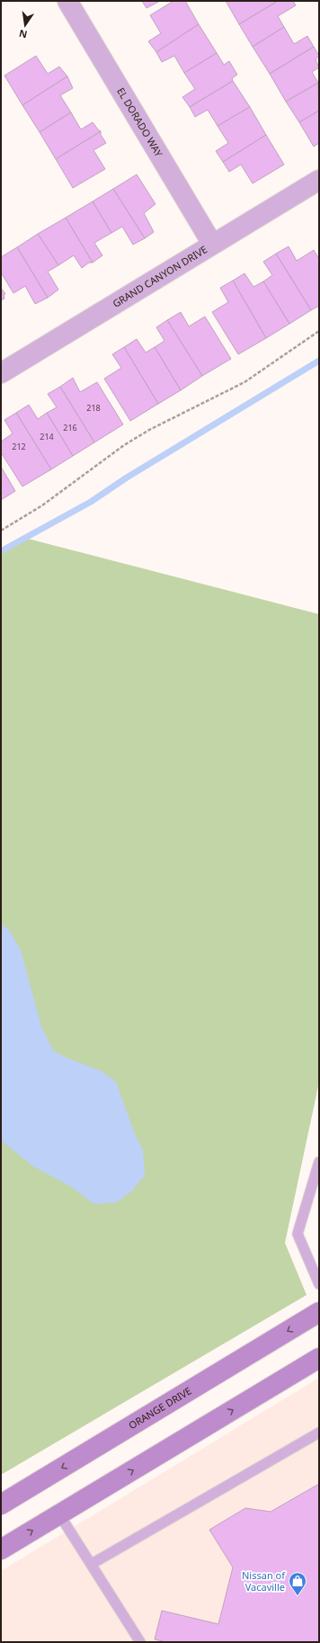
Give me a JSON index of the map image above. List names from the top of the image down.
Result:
{
  "streets": {
    "street": ["EL DORADO WAY", "GRAND CANYON DRIVE", "ORANGE DRIVE"]
  },
  "crossings": [
    ["EL DORADO WAY", "GRAND CANYON DRIVE"]
  ],
  "places": {
    "shop": ["Nissan of Vacaville"]
  },
  "house_numbers": [
    "218",
    "216",
    "214",
    "212"
  ],
  "north": "bottom"
}
